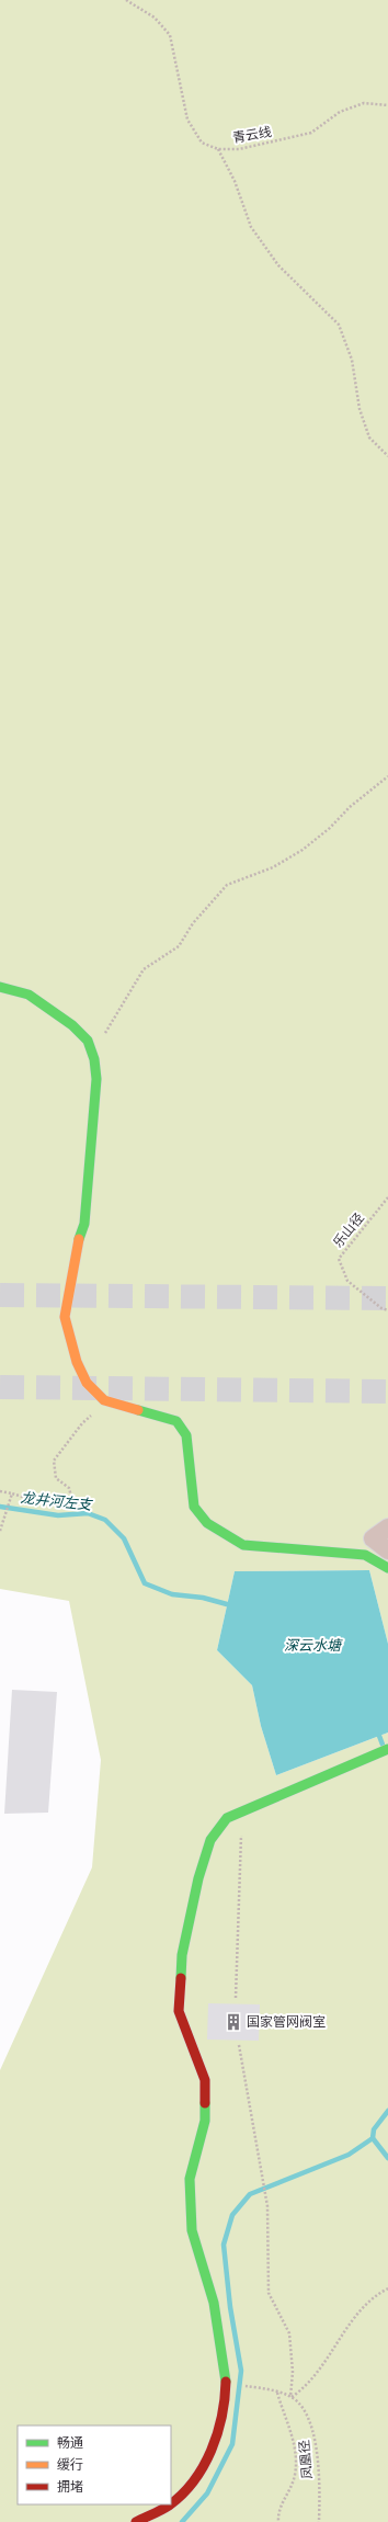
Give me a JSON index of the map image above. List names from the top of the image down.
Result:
{
  "streets": {
    "path": ["青云线", "乐山径", "凤凰径"]
  },
  "water": ["龙井河左支", "深云水塘"],
  "places": {
    "building": ["国家管网阀室"]
  },
  "legend": ["畅通", "缓行", "拥堵"]
}
